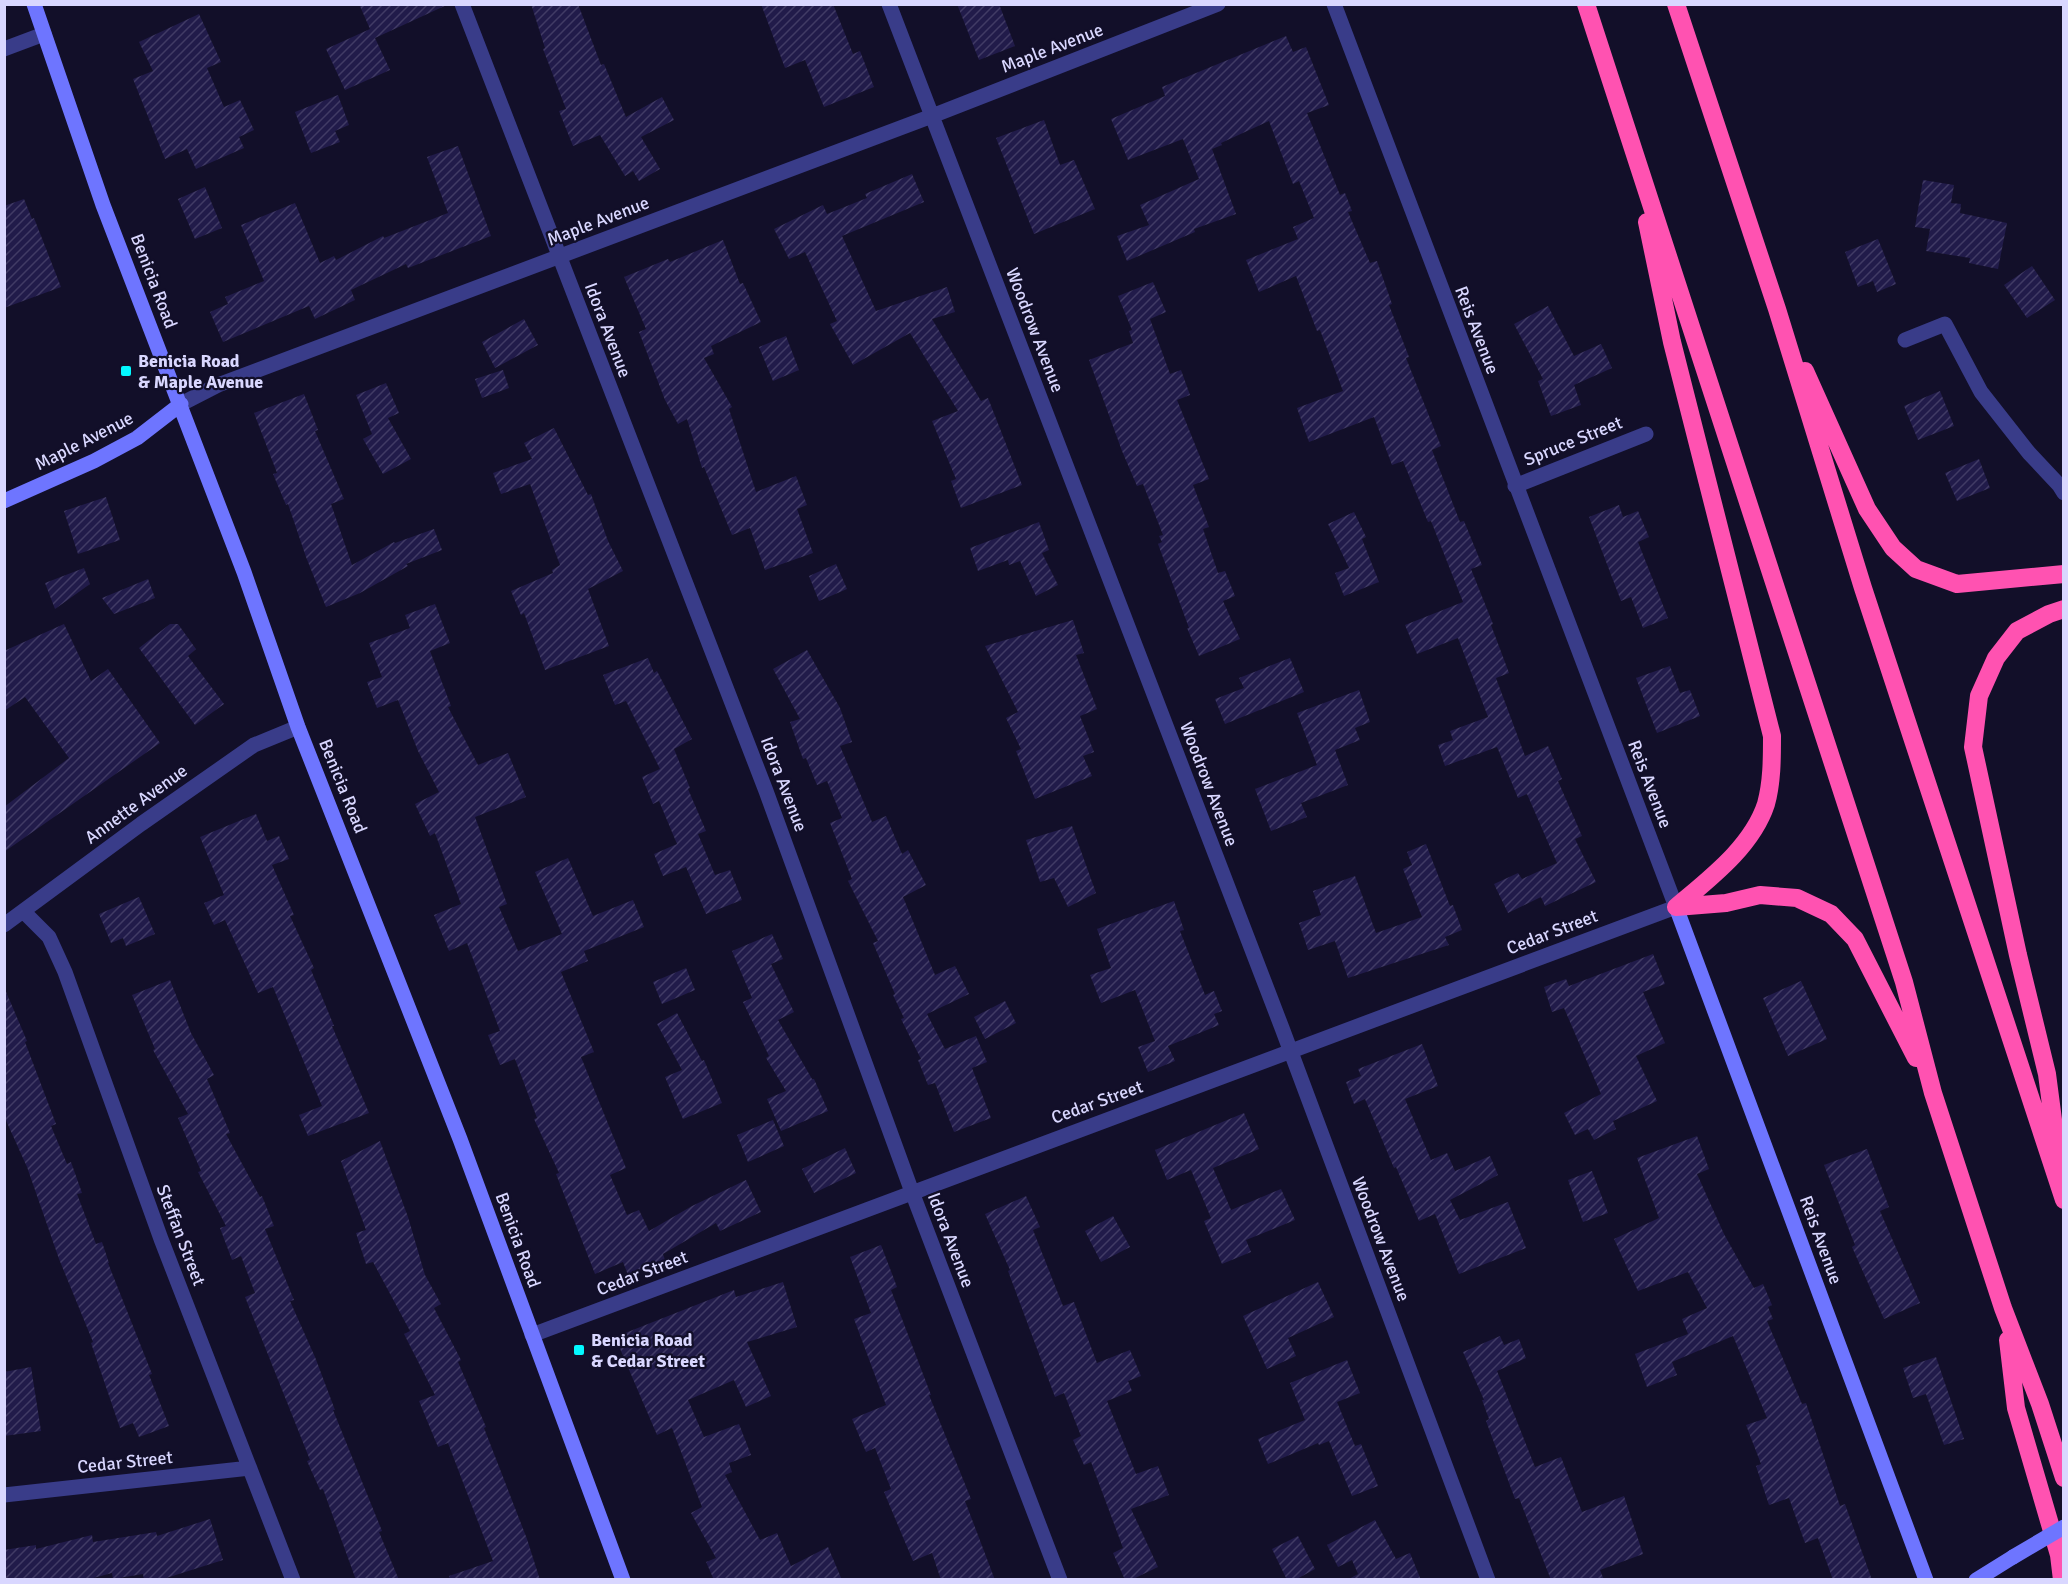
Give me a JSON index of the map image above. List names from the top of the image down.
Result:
{
  "streets": {
    "main road": ["Maple Avenue", "Benicia Road", "Reis Avenue"],
    "street": [
      "Idora Avenue",
      "Woodrow Avenue",
      "Spruce Street",
      "Annette Avenue",
      "Cedar Street",
      "Steffan Street"
    ]
  },
  "crossings": [
    ["Maple Avenue", "Benicia Road"],
    ["Maple Avenue", "Idora Avenue"],
    ["Maple Avenue", "Woodrow Avenue"],
    ["Benicia Road", "Annette Avenue"],
    ["Benicia Road", "Cedar Street"],
    ["Idora Avenue", "Cedar Street"],
    ["Woodrow Avenue", "Cedar Street"],
    ["Reis Avenue", "Spruce Street"],
    ["Reis Avenue", "Cedar Street"],
    ["Annette Avenue", "Steffan Street"],
    ["Cedar Street", "Steffan Street"]
  ],
  "places": {
    "transit": ["Benicia Road & Maple Avenue", "Benicia Road & Cedar Street"]
  }
}
